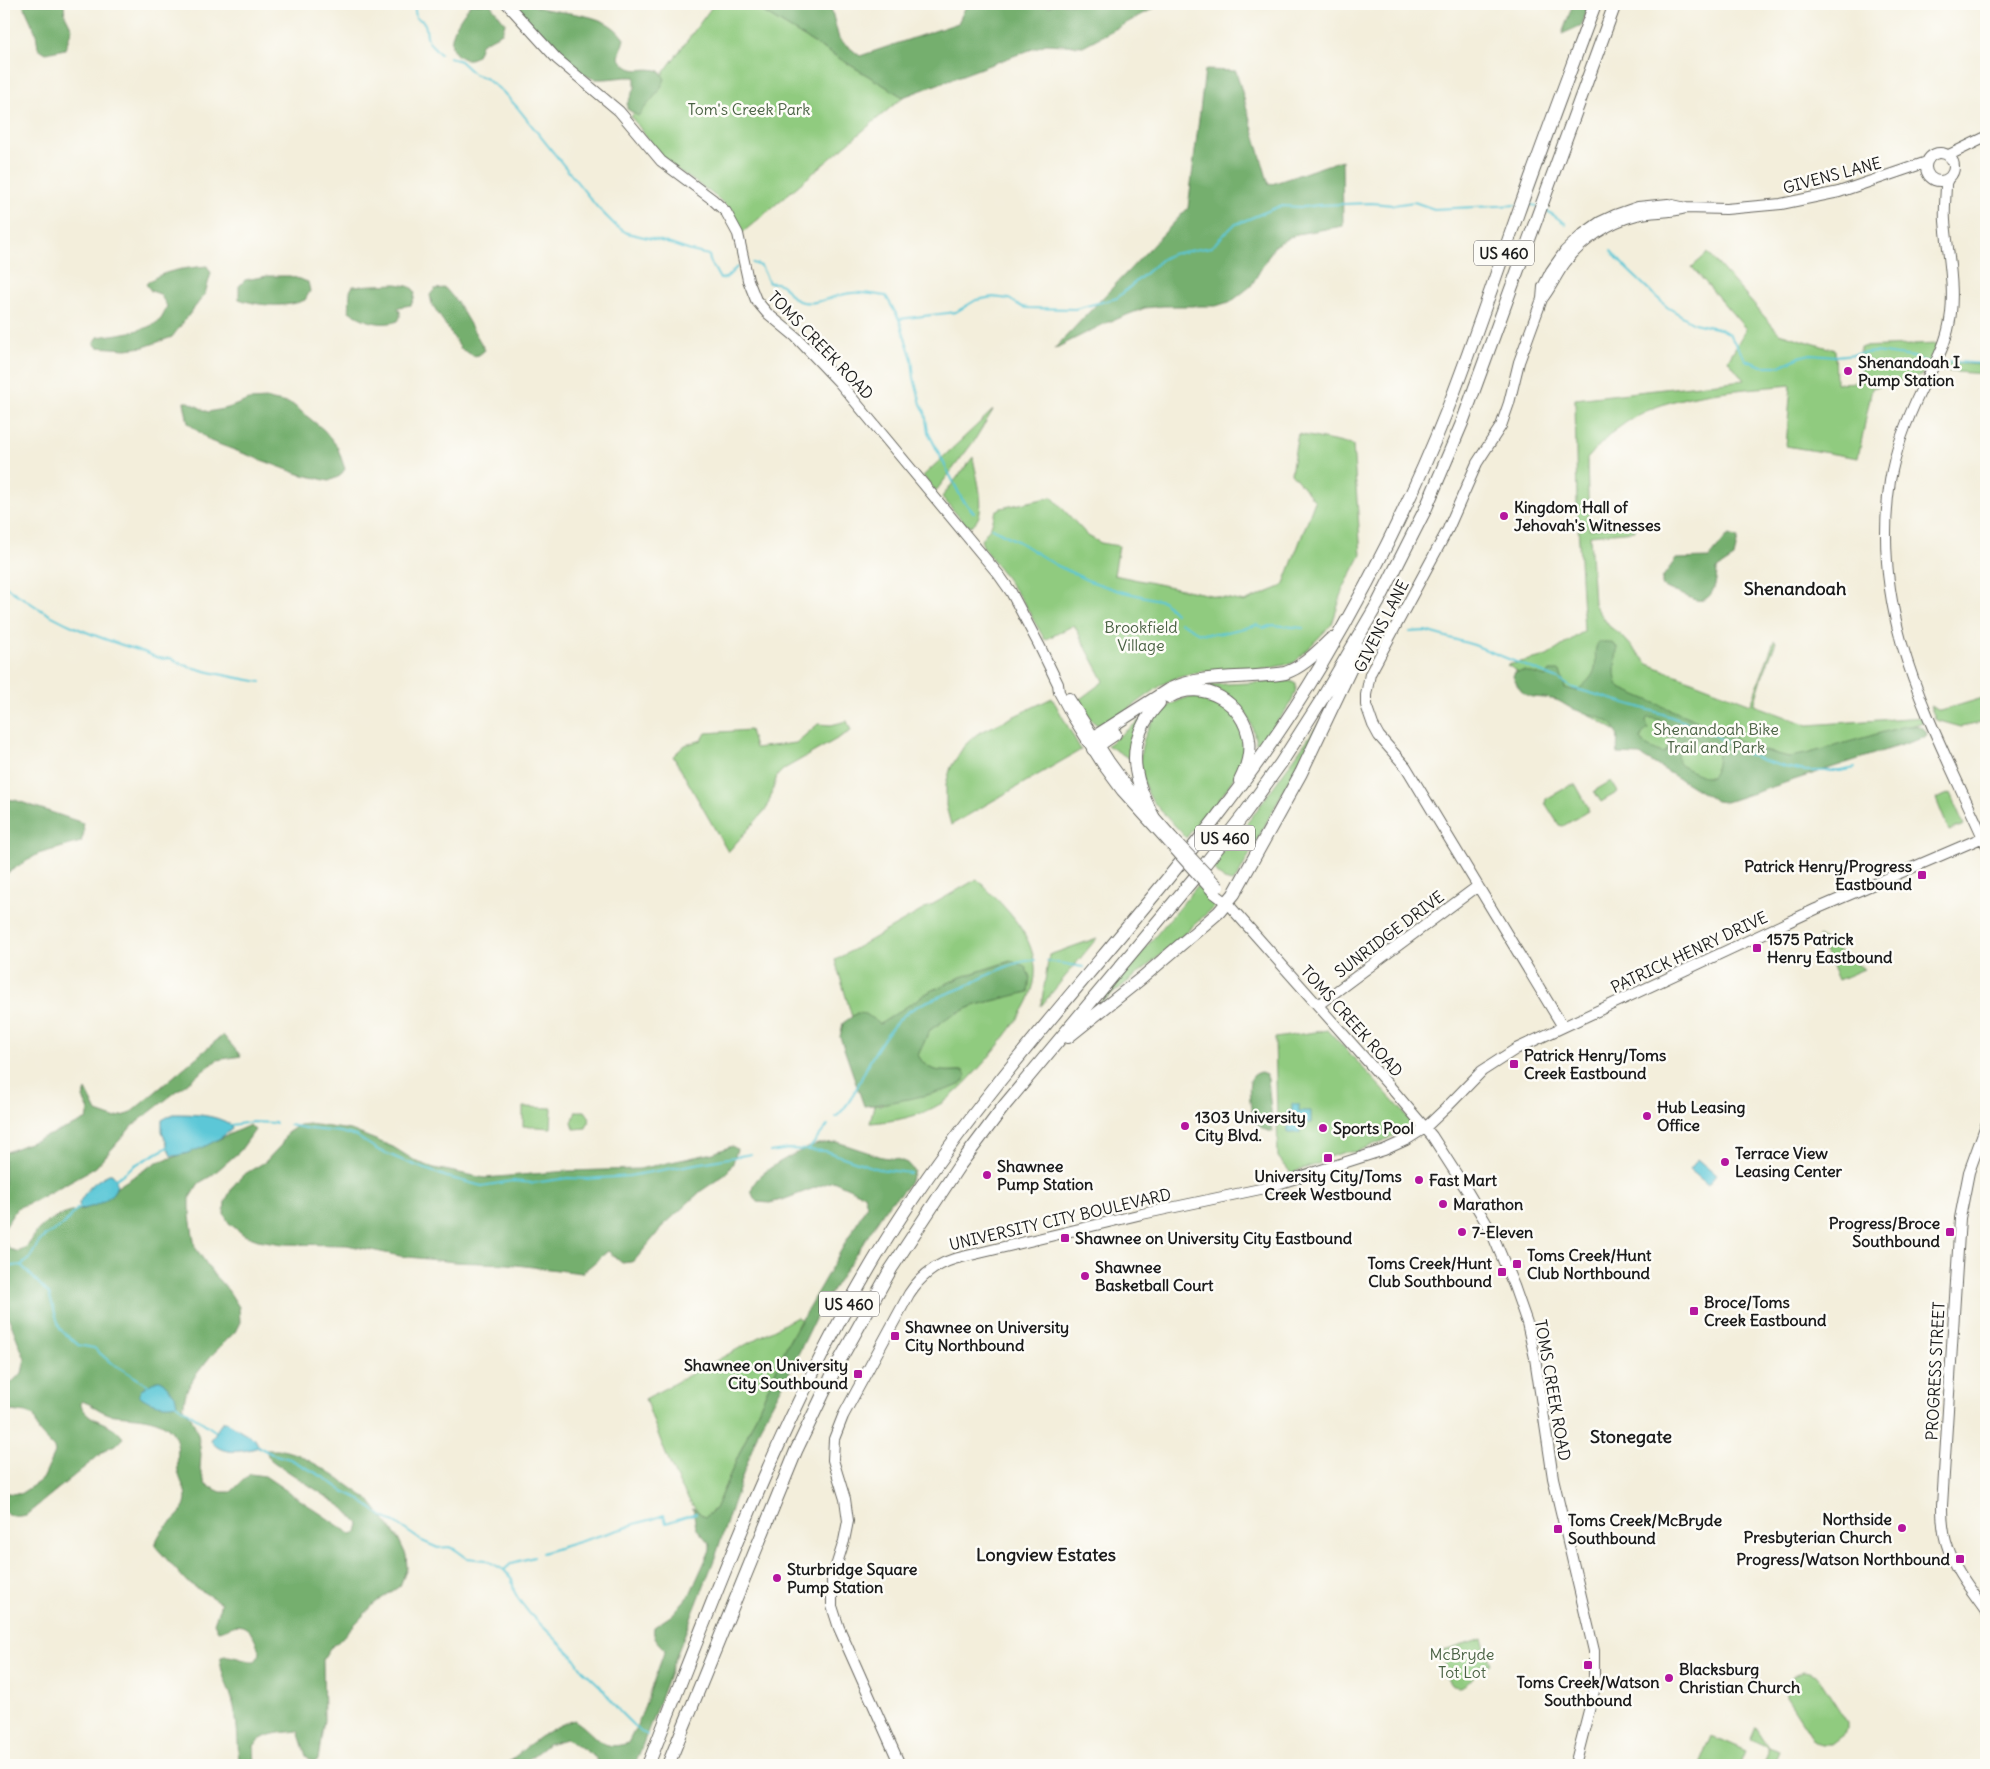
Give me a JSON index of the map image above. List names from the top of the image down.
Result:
{
  "streets": {
    "highway": ["US 460"],
    "street": [
      "GIVENS LANE",
      "TOMS CREEK ROAD",
      "SUNRIDGE DRIVE",
      "PATRICK HENRY DRIVE",
      "UNIVERSITY CITY BOULEVARD",
      "PROGRESS STREET"
    ]
  },
  "crossings": [
    ["GIVENS LANE", "SUNRIDGE DRIVE"],
    ["GIVENS LANE", "PATRICK HENRY DRIVE"],
    ["TOMS CREEK ROAD", "SUNRIDGE DRIVE"],
    ["TOMS CREEK ROAD", "PATRICK HENRY DRIVE"],
    ["TOMS CREEK ROAD", "UNIVERSITY CITY BOULEVARD"],
    ["PATRICK HENRY DRIVE", "UNIVERSITY CITY BOULEVARD"]
  ],
  "districts": ["Shenandoah", "Stonegate", "Longview Estates"],
  "parks": [
    "Tom's Creek Park",
    "Brookfield Village",
    "Shenandoah Bike Trail and Park",
    "McBryde Tot Lot"
  ],
  "places": {
    "other": [
      "Shenandoah I Pump Station",
      "Kingdom Hall of Jehovah's Witnesses",
      "Hub Leasing Office",
      "1303 University City Blvd.",
      "Sports Pool",
      "Terrace View Leasing Center",
      "Shawnee Pump Station",
      "Fast Mart",
      "Marathon",
      "7-Eleven",
      "Shawnee Basketball Court",
      "Northside Presbyterian Church",
      "Sturbridge Square Pump Station",
      "Blacksburg Christian Church"
    ],
    "transit": [
      "Patrick Henry/Progress Eastbound",
      "1575 Patrick Henry Eastbound",
      "Patrick Henry/Toms Creek Eastbound",
      "University City/Toms Creek Westbound",
      "Progress/Broce Southbound",
      "Shawnee on University City Eastbound",
      "Toms Creek/Hunt Club Northbound",
      "Toms Creek/Hunt Club Southbound",
      "Broce/Toms Creek Eastbound",
      "Shawnee on University City Northbound",
      "Shawnee on University City Southbound",
      "Toms Creek/McBryde Southbound",
      "Progress/Watson Northbound",
      "Toms Creek/Watson Southbound"
    ]
  }
}
